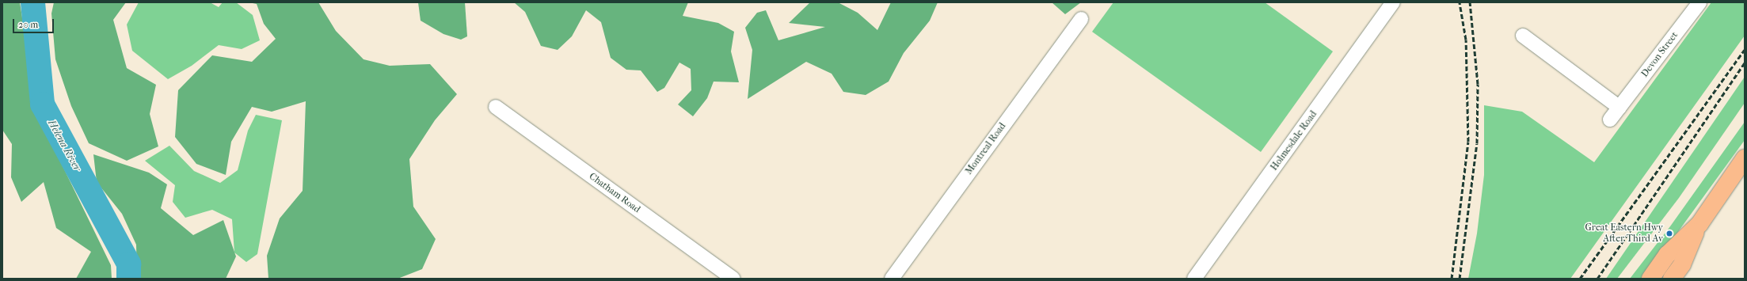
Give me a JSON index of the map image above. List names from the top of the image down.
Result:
{
  "streets": {
    "street": [
      "Devon Street",
      "Holmesdale Road",
      "Montreal Road",
      "Chatham Road"
    ]
  },
  "water": ["Helena River"],
  "places": ["Great Eastern Hwy After Third Av"],
  "scale_bar": "20 m"
}
